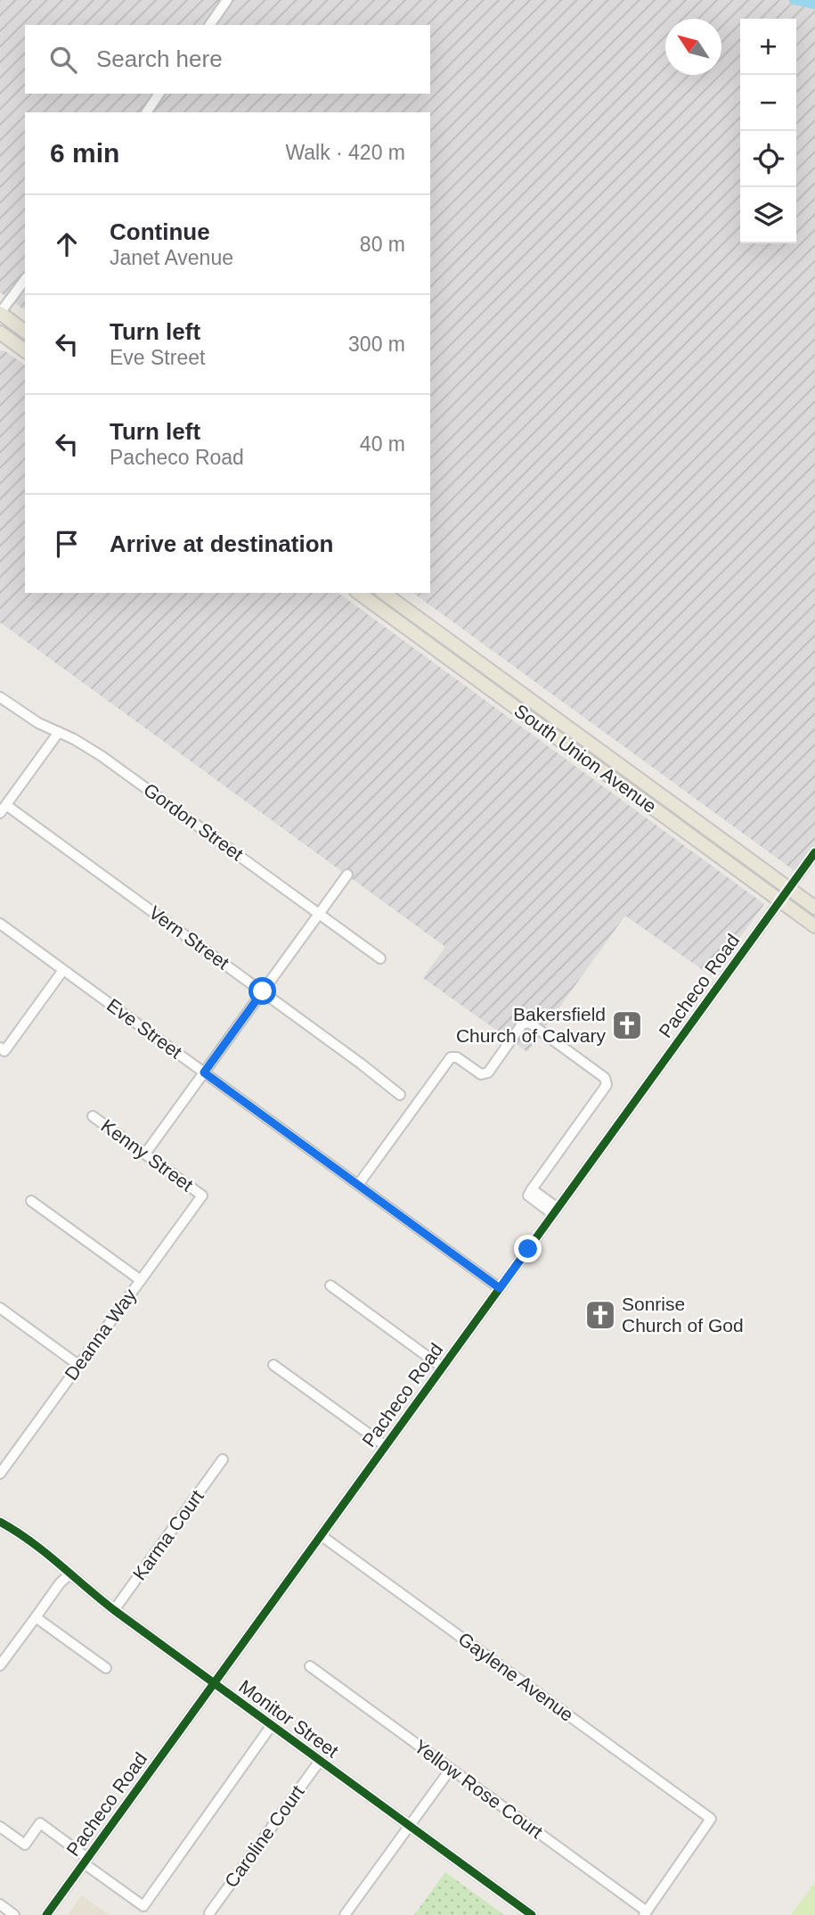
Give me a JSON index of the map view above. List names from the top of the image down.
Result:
{
  "streets": {
    "main road": ["South Union Avenue"],
    "street": [
      "Gordon Street",
      "Vern Street",
      "Pacheco Road",
      "Eve Street",
      "Kenny Street",
      "Deanna Way",
      "Karma Court",
      "Gaylene Avenue",
      "Monitor Street",
      "Yellow Rose Court",
      "Caroline Court"
    ]
  },
  "crossings": [
    ["South Union Avenue", "Pacheco Road"],
    ["Pacheco Road", "Eve Street"],
    ["Pacheco Road", "Gaylene Avenue"],
    ["Pacheco Road", "Monitor Street"],
    ["Kenny Street", "Deanna Way"],
    ["Karma Court", "Monitor Street"],
    ["Gaylene Avenue", "Yellow Rose Court"],
    ["Monitor Street", "Caroline Court"]
  ],
  "places": {
    "church": ["Bakersfield Church of Calvary", "Sonrise Church of God"]
  },
  "north": "top left",
  "page": {
    "map_buttons": ["+", "−"],
    "search": "Search here",
    "heading": ["6 min", "Walk · 420 m"],
    "list": [
      ["Continue", "Janet Avenue", "80 m"],
      ["Turn left", "Eve Street", "300 m"],
      ["Turn left", "Pacheco Road", "40 m"],
      "Arrive at destination"
    ]
  }
}
